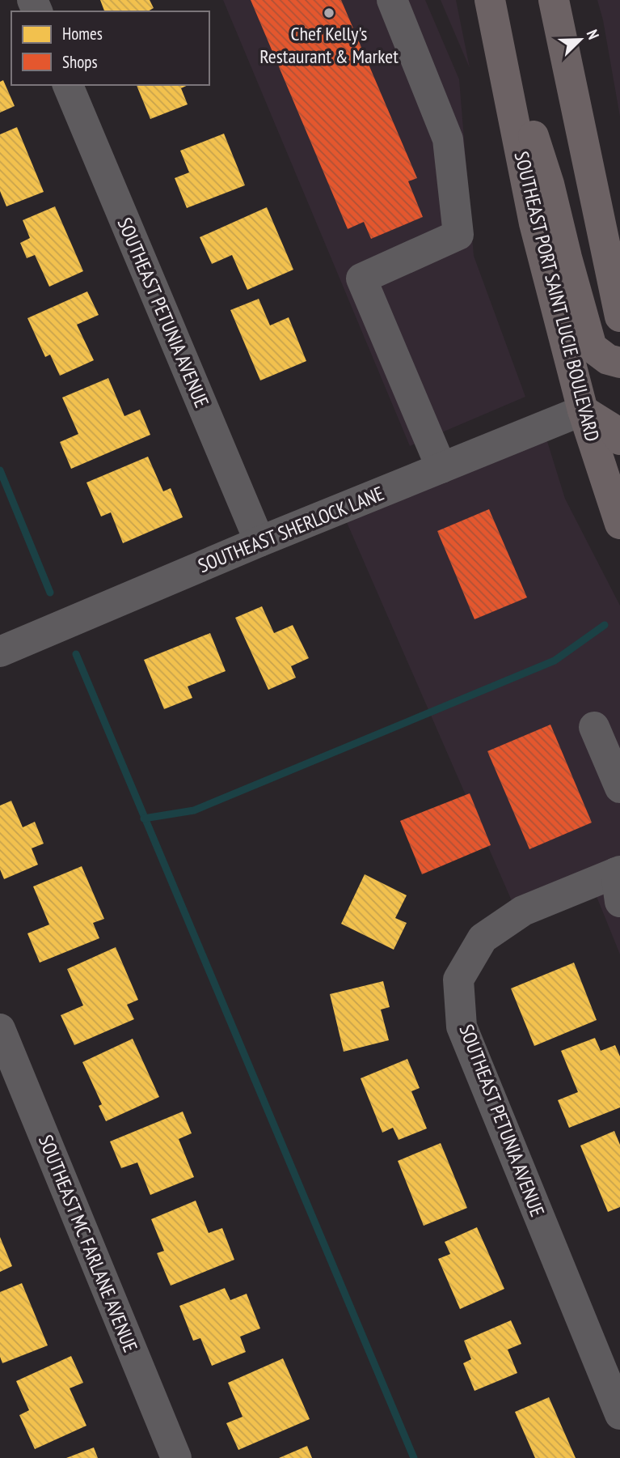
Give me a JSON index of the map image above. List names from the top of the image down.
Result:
{
  "streets": {
    "main road": ["SOUTHEAST PORT SAINT LUCIE BOULEVARD"],
    "street": ["SOUTHEAST PETUNIA AVENUE", "SOUTHEAST SHERLOCK LANE", "SOUTHEAST MC FARLANE AVENUE"]
  },
  "crossings": [
    ["SOUTHEAST PORT SAINT LUCIE BOULEVARD", "SOUTHEAST SHERLOCK LANE"],
    ["SOUTHEAST PETUNIA AVENUE", "SOUTHEAST SHERLOCK LANE"]
  ],
  "places": ["Chef Kelly's Restaurant & Market"],
  "legend": ["Homes", "Shops"],
  "north": "top right"
}
